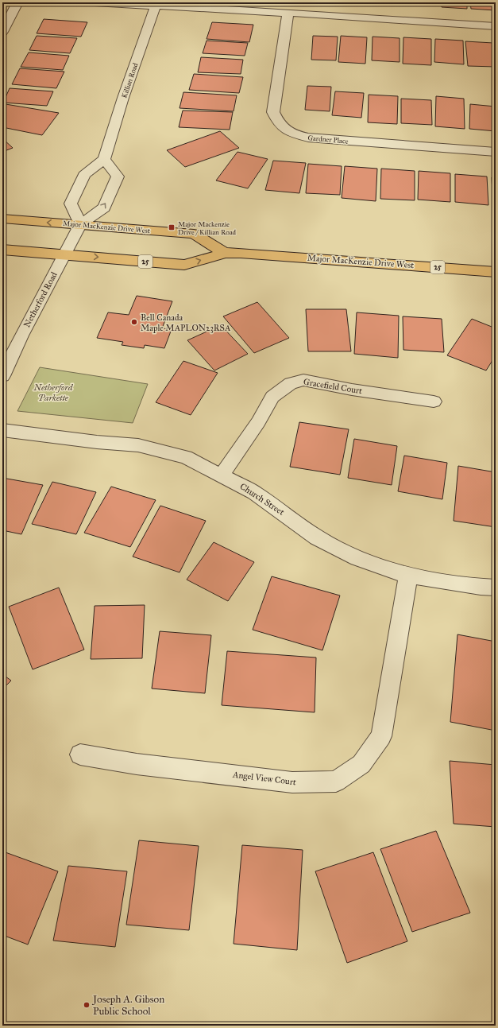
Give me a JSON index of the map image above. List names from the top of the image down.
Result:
{
  "streets": {
    "main road": ["Major MacKenzie Drive West", "25"],
    "street": [
      "Killian Road",
      "Gardner Place",
      "Netherford Road",
      "Gracefield Court",
      "Church Street",
      "Angel View Court"
    ]
  },
  "crossings": [
    ["Major MacKenzie Drive West", "Netherford Road"],
    ["Gracefield Court", "Church Street"],
    ["Church Street", "Angel View Court"]
  ],
  "parks": ["Netherford Parkette"],
  "places": {
    "transit": ["Major Mackenzie Drive / Killian Road"],
    "other": ["Bell Canada Maple MAPLON23RSA", "Joseph A. Gibson Public School"]
  }
}
